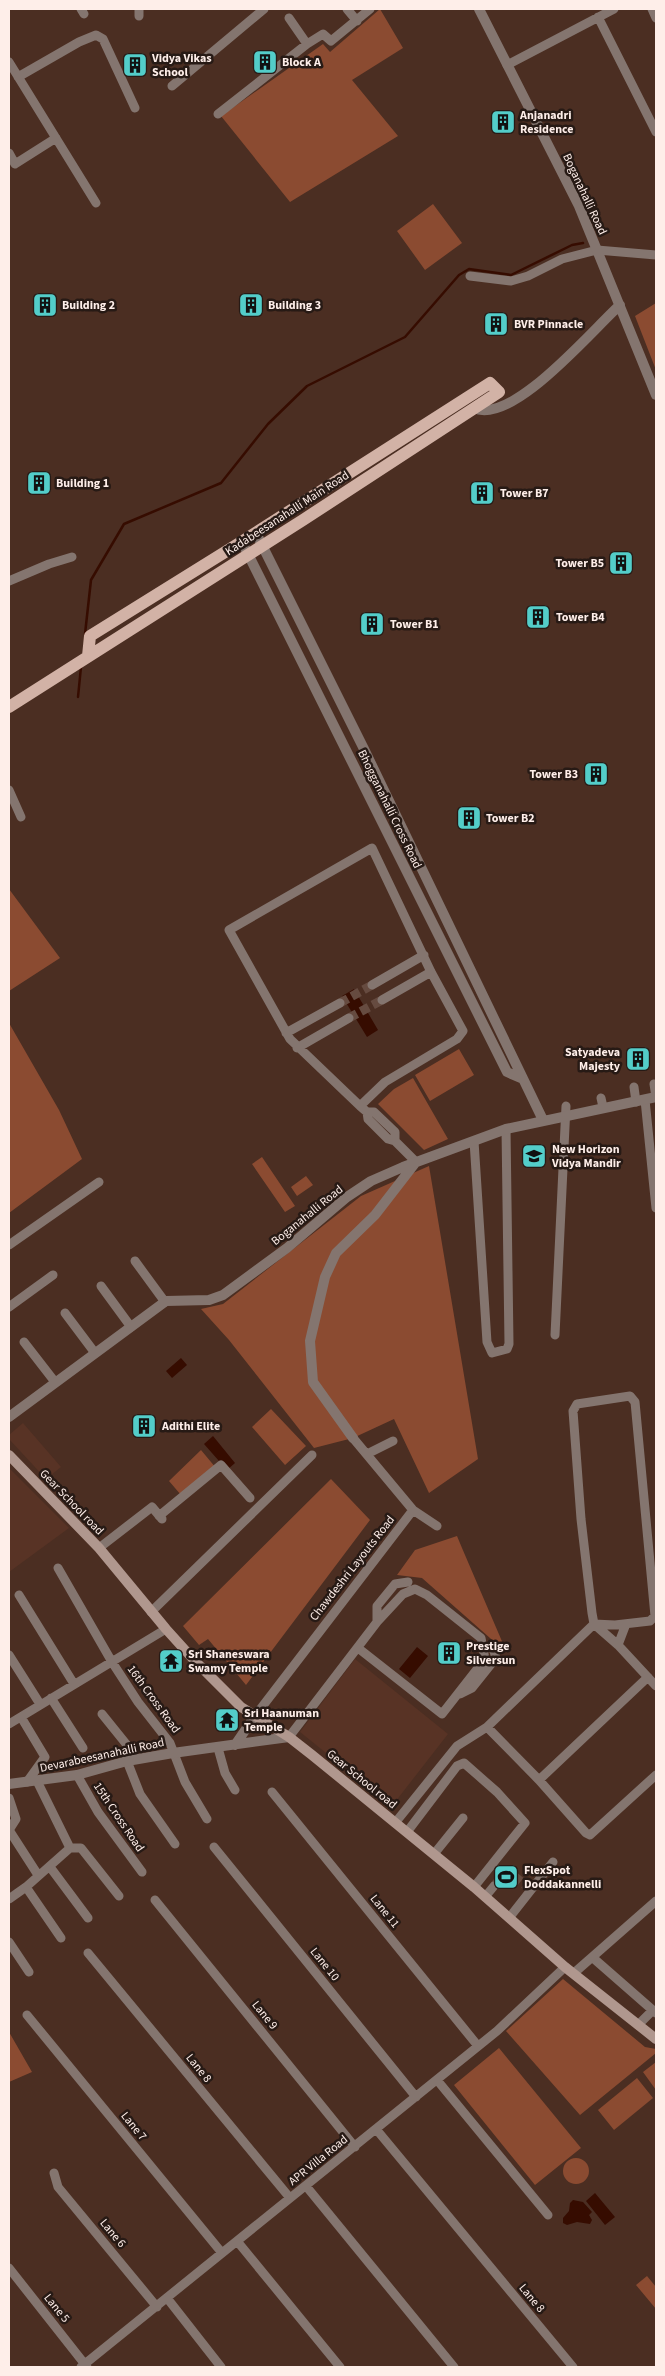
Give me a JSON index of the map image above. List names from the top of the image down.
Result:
{
  "streets": {
    "main road": ["Kadabeesanahalli Main Road", "Gear School road"],
    "street": [
      "Boganahalli Road",
      "Bhogganahalli Cross Road",
      "Chawdeshri Layouts Road",
      "16th Cross Road",
      "Devarabeesanahalli Road",
      "15th Cross Road",
      "Lane 11",
      "Lane 10",
      "Lane 9",
      "Lane 8",
      "Lane 7",
      "APR Villa Road",
      "Lane 6",
      "Lane 5"
    ]
  },
  "crossings": [
    ["Boganahalli Road", "Bhogganahalli Cross Road"],
    ["Kadabeesanahalli Main Road", "Bhogganahalli Cross Road"],
    ["Gear School road", "Chawdeshri Layouts Road"],
    ["Gear School road", "Devarabeesanahalli Road"],
    ["Gear School road", "APR Villa Road"],
    ["16th Cross Road", "Devarabeesanahalli Road"],
    ["Devarabeesanahalli Road", "15th Cross Road"],
    ["Lane 11", "APR Villa Road"],
    ["Lane 10", "APR Villa Road"],
    ["Lane 9", "APR Villa Road"],
    ["Lane 8", "APR Villa Road"],
    ["Lane 7", "APR Villa Road"],
    ["APR Villa Road", "Lane 6"],
    ["APR Villa Road", "Lane 5"]
  ],
  "places": {
    "building": [
      "Block A",
      "Vidya Vikas School",
      "Anjanadri Residence",
      "Building 2",
      "Building 3",
      "BVR Pinnacle",
      "Building 1",
      "Tower B7",
      "Tower B5",
      "Tower B4",
      "Tower B1",
      "Tower B3",
      "Tower B2",
      "Satyadeva Majesty",
      "Adithi Elite",
      "Prestige Silversun"
    ],
    "school or university": ["New Horizon Vidya Mandir"],
    "temple": ["Sri Shaneswara Swamy Temple", "Sri Haanuman Temple"],
    "sports": ["FlexSpot Doddakannelli"]
  }
}
